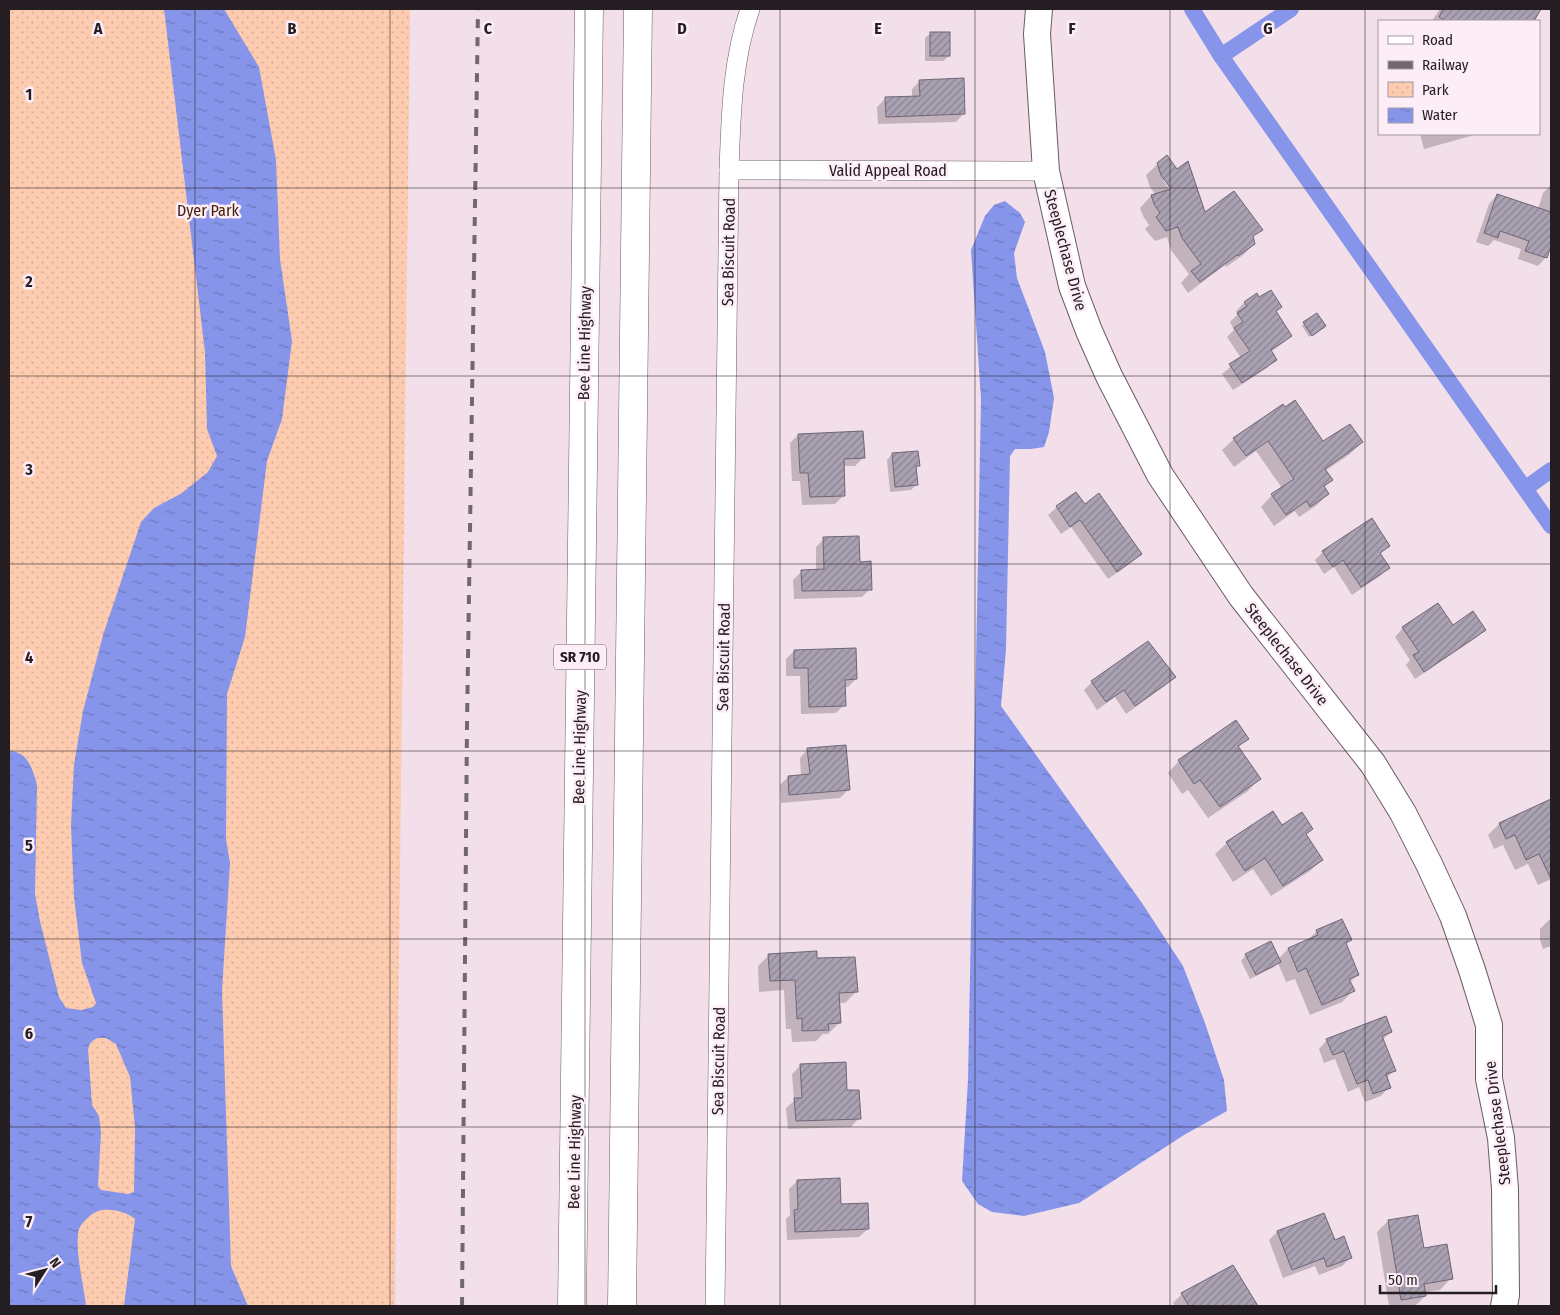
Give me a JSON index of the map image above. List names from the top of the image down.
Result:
{
  "streets": {
    "highway": ["Bee Line Highway", "SR 710"],
    "street": ["Valid Appeal Road", "Steeplechase Drive", "Sea Biscuit Road"]
  },
  "crossings": [
    ["Valid Appeal Road", "Steeplechase Drive"],
    ["Valid Appeal Road", "Sea Biscuit Road"]
  ],
  "parks": ["Dyer Park"],
  "legend": [
    "Road",
    "Railway",
    "Park",
    "Water"
  ],
  "scale_bar": "50 m",
  "north": "top right",
  "grid": {
    "columns": [
      "A",
      "B",
      "C",
      "D",
      "E",
      "F",
      "G"
    ],
    "rows": [
      "1",
      "2",
      "3",
      "4",
      "5",
      "6",
      "7"
    ]
  }
}
